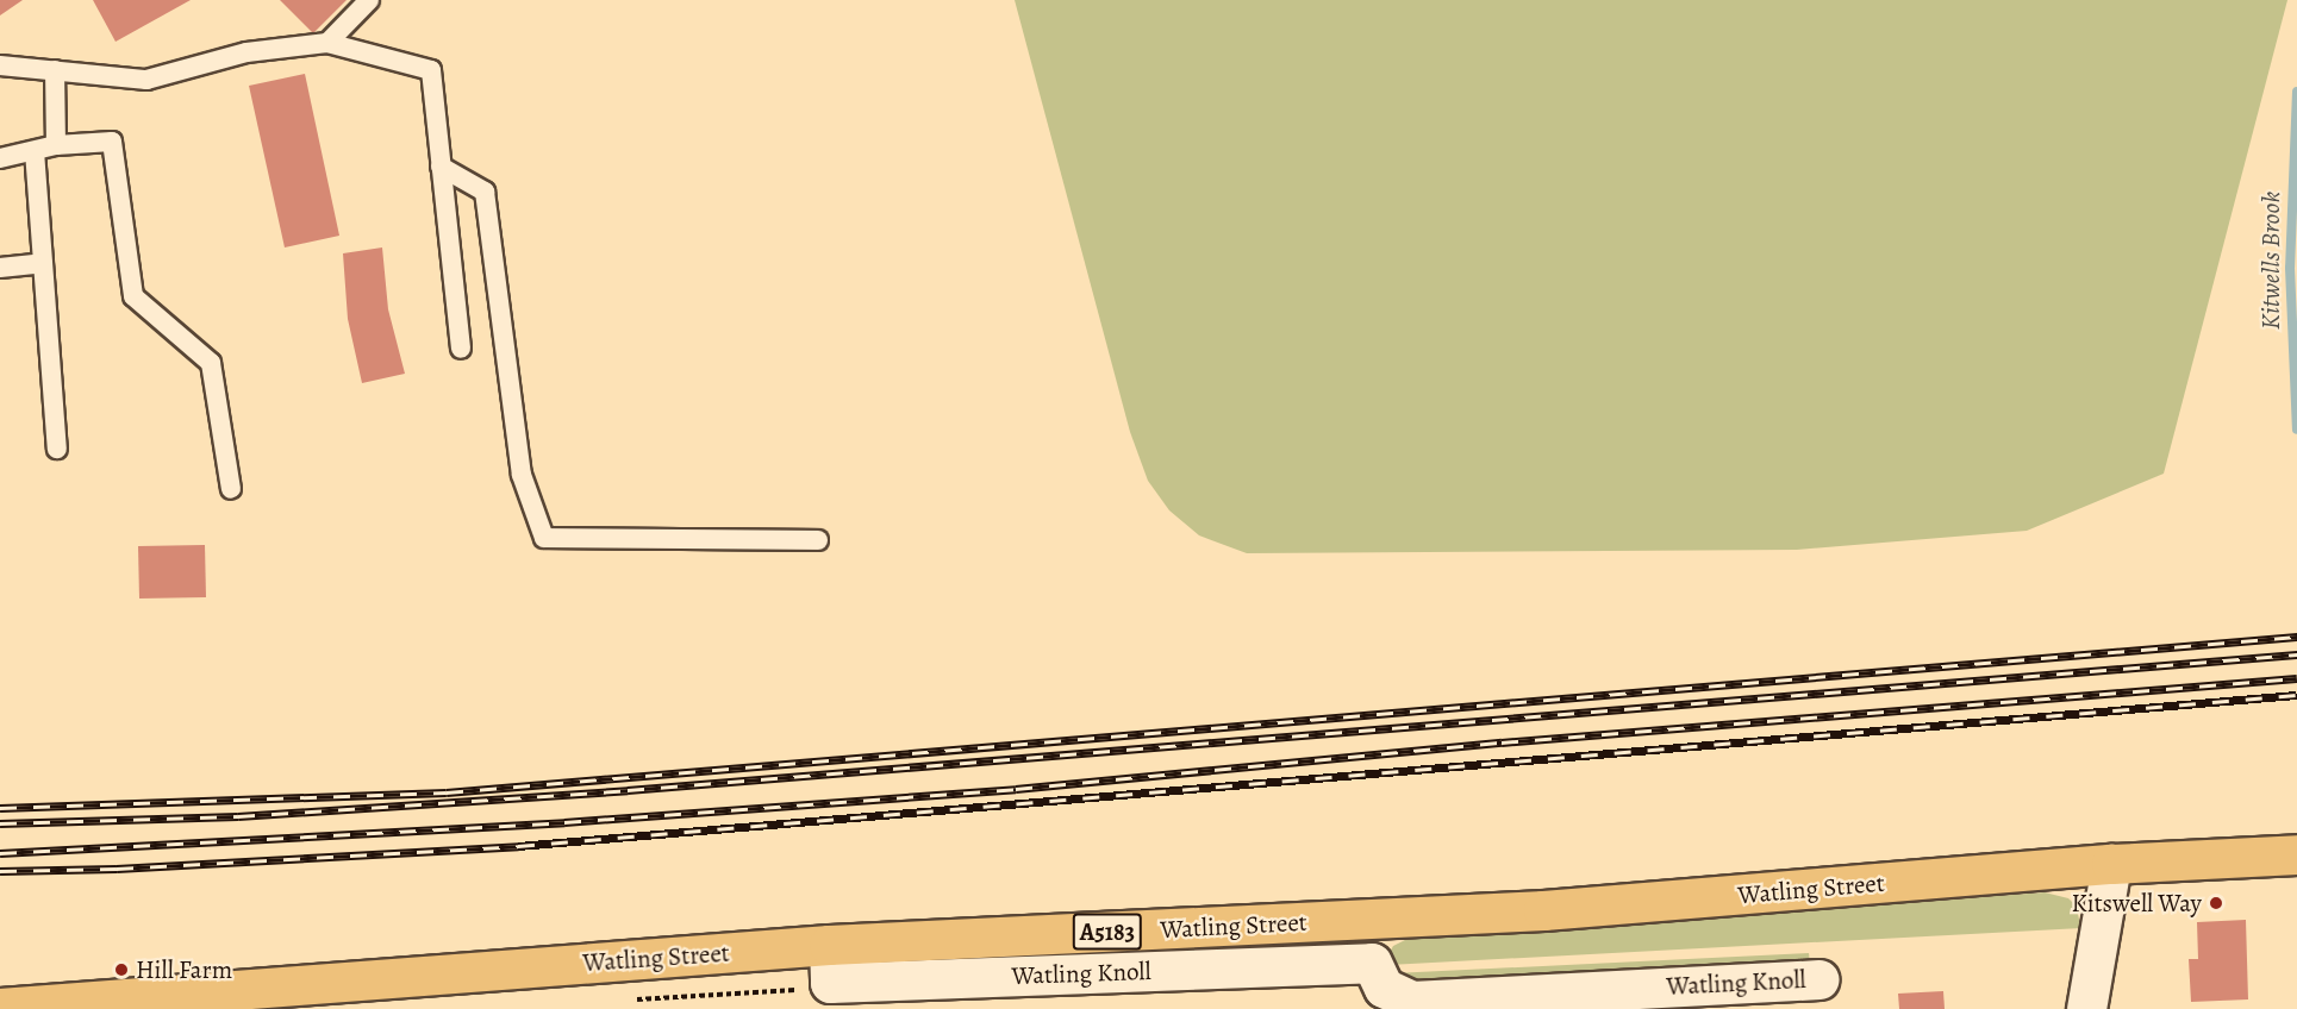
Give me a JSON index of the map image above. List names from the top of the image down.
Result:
{
  "streets": {
    "main road": ["Watling Street", "A5183"],
    "street": ["Watling Knoll"]
  },
  "crossings": [
    ["Watling Street", "Watling Knoll"]
  ],
  "water": ["Kitwells Brook"],
  "places": ["Kitswell Way", "Hill Farm"]
}
